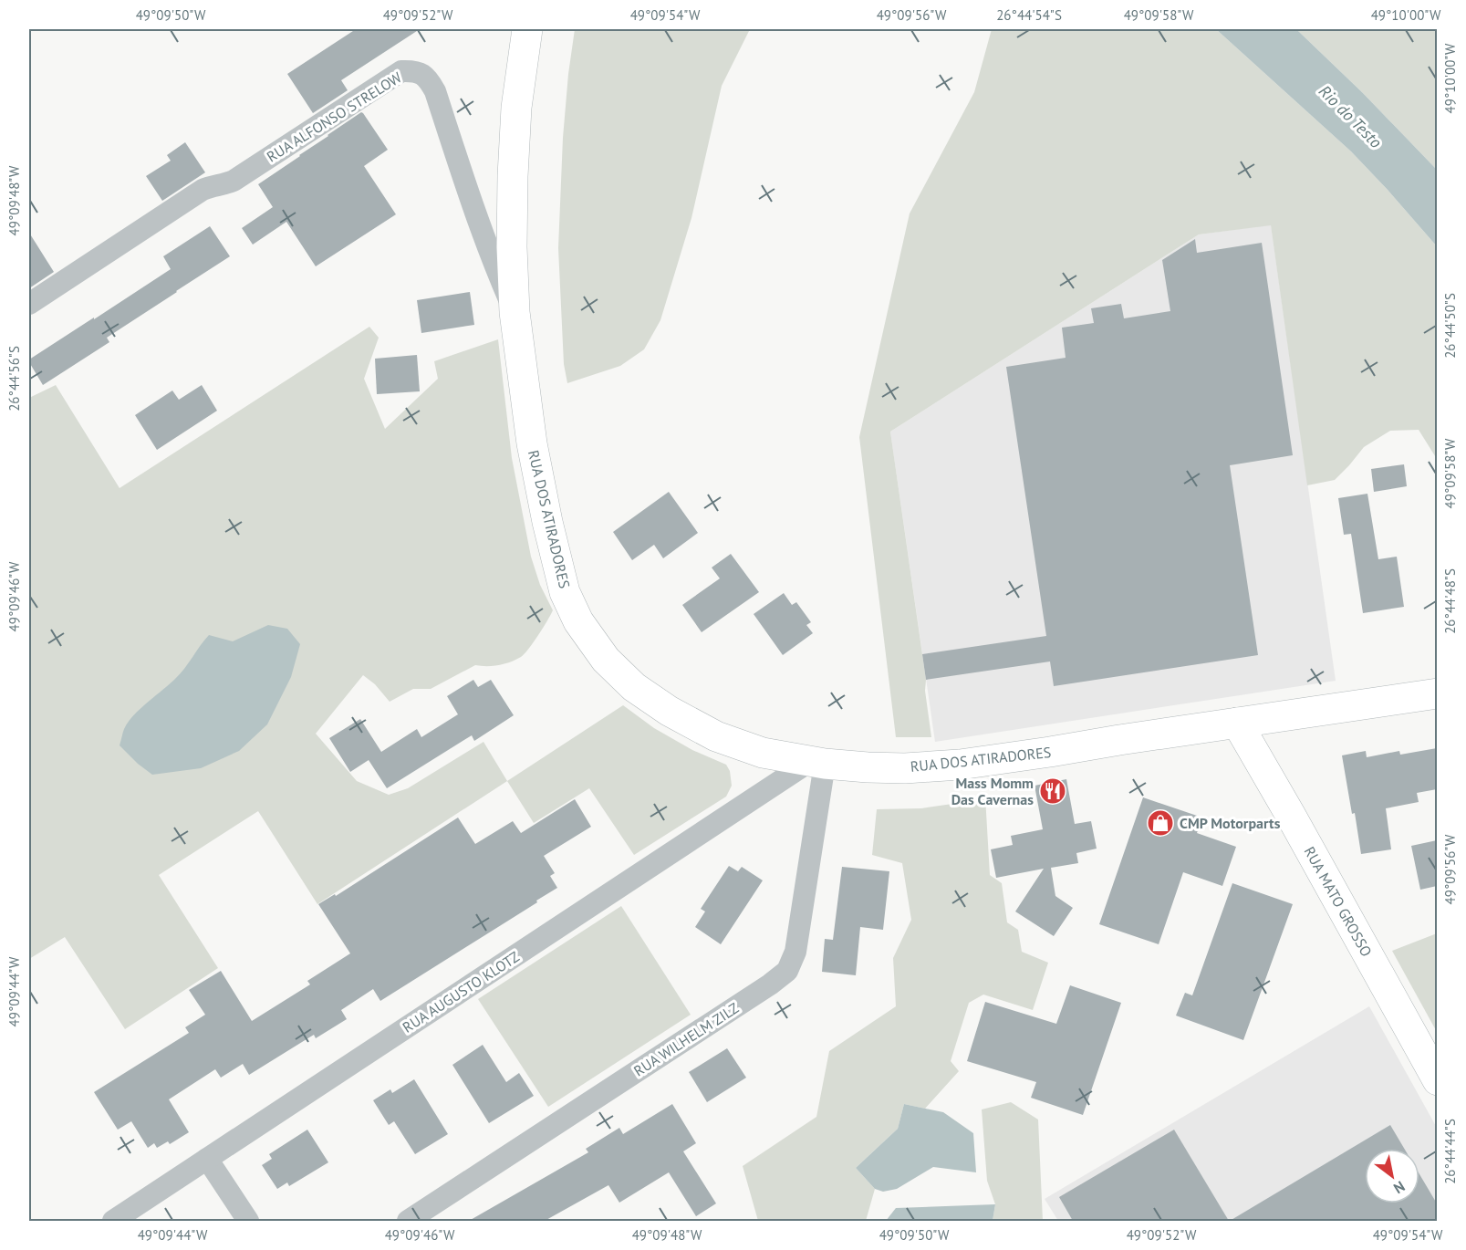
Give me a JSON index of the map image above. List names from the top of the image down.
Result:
{
  "streets": {
    "main road": ["RUA DOS ATIRADORES", "RUA MATO GROSSO"],
    "street": ["RUA ALFONSO STRELOW", "RUA AUGUSTO KLOTZ", "RUA WILHELM ZILZ"]
  },
  "crossings": [
    ["RUA ALFONSO STRELOW", "RUA DOS ATIRADORES"],
    ["RUA DOS ATIRADORES", "RUA MATO GROSSO"],
    ["RUA DOS ATIRADORES", "RUA AUGUSTO KLOTZ"],
    ["RUA DOS ATIRADORES", "RUA WILHELM ZILZ"],
    ["RUA AUGUSTO KLOTZ", "RUA WILHELM ZILZ"]
  ],
  "water": ["Rio do Testo"],
  "places": {
    "restaurant": ["Mass Momm Das Cavernas"],
    "shop": ["CMP Motorparts"]
  },
  "north": "bottom right",
  "coordinates": [
    "49°09'50\"W",
    "49°09'52\"W",
    "49°09'54\"W",
    "49°09'56\"W",
    "26°44'54\"S",
    "49°09'58\"W",
    "49°10'00\"W",
    "49°09'48\"W",
    "26°44'50\"S",
    "26°44'56\"S",
    "49°09'46\"W",
    "26°44'48\"S",
    "49°09'44\"W",
    "26°44'44\"S"
  ]
}
